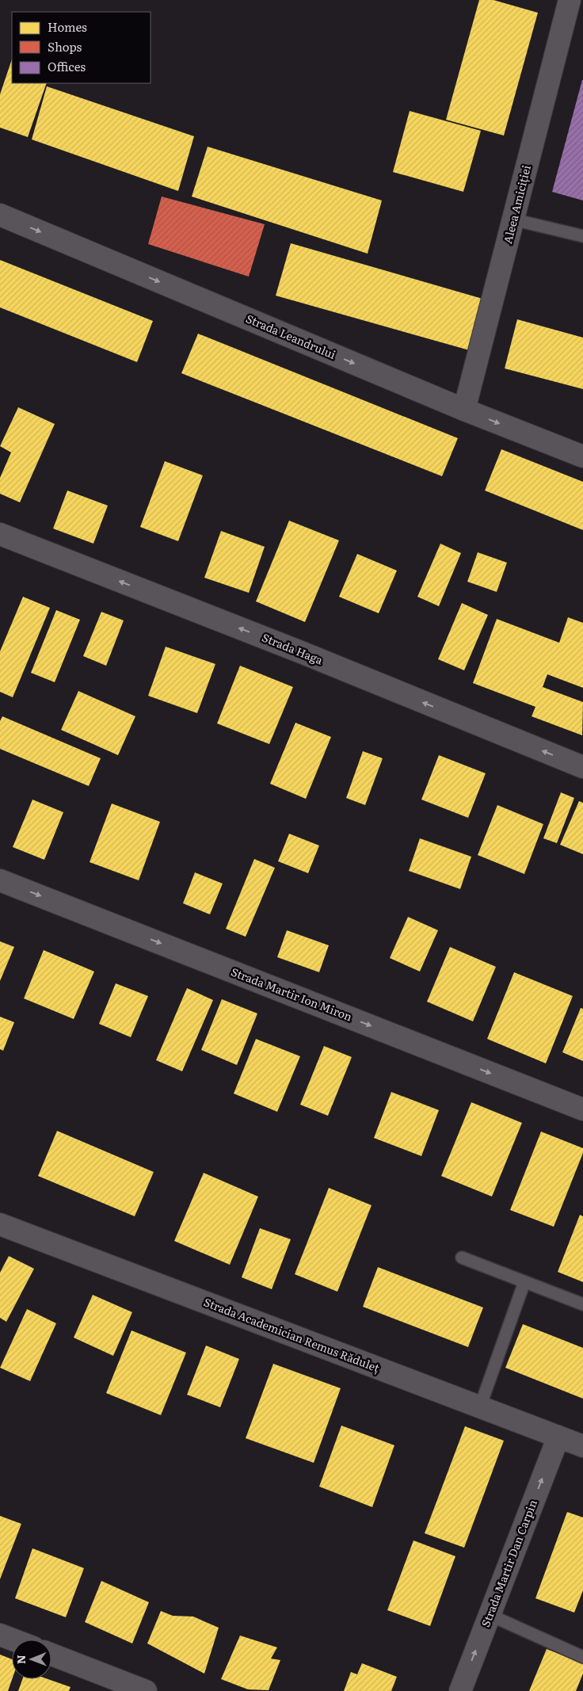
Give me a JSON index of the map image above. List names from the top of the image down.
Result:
{
  "streets": {
    "street": [
      "Aleea Amiciției",
      "Strada Leandrului",
      "Strada Haga",
      "Strada Martir Ion Miron",
      "Strada Academician Remus Răduleț",
      "Strada Martir Dan Carpin"
    ]
  },
  "crossings": [
    ["Aleea Amiciției", "Strada Leandrului"],
    ["Strada Academician Remus Răduleț", "Strada Martir Dan Carpin"]
  ],
  "one_way": [
    "Strada Leandrului",
    "Strada Haga",
    "Strada Martir Ion Miron",
    "Strada Martir Dan Carpin"
  ],
  "legend": ["Homes", "Shops", "Offices"],
  "north": "left"
}
